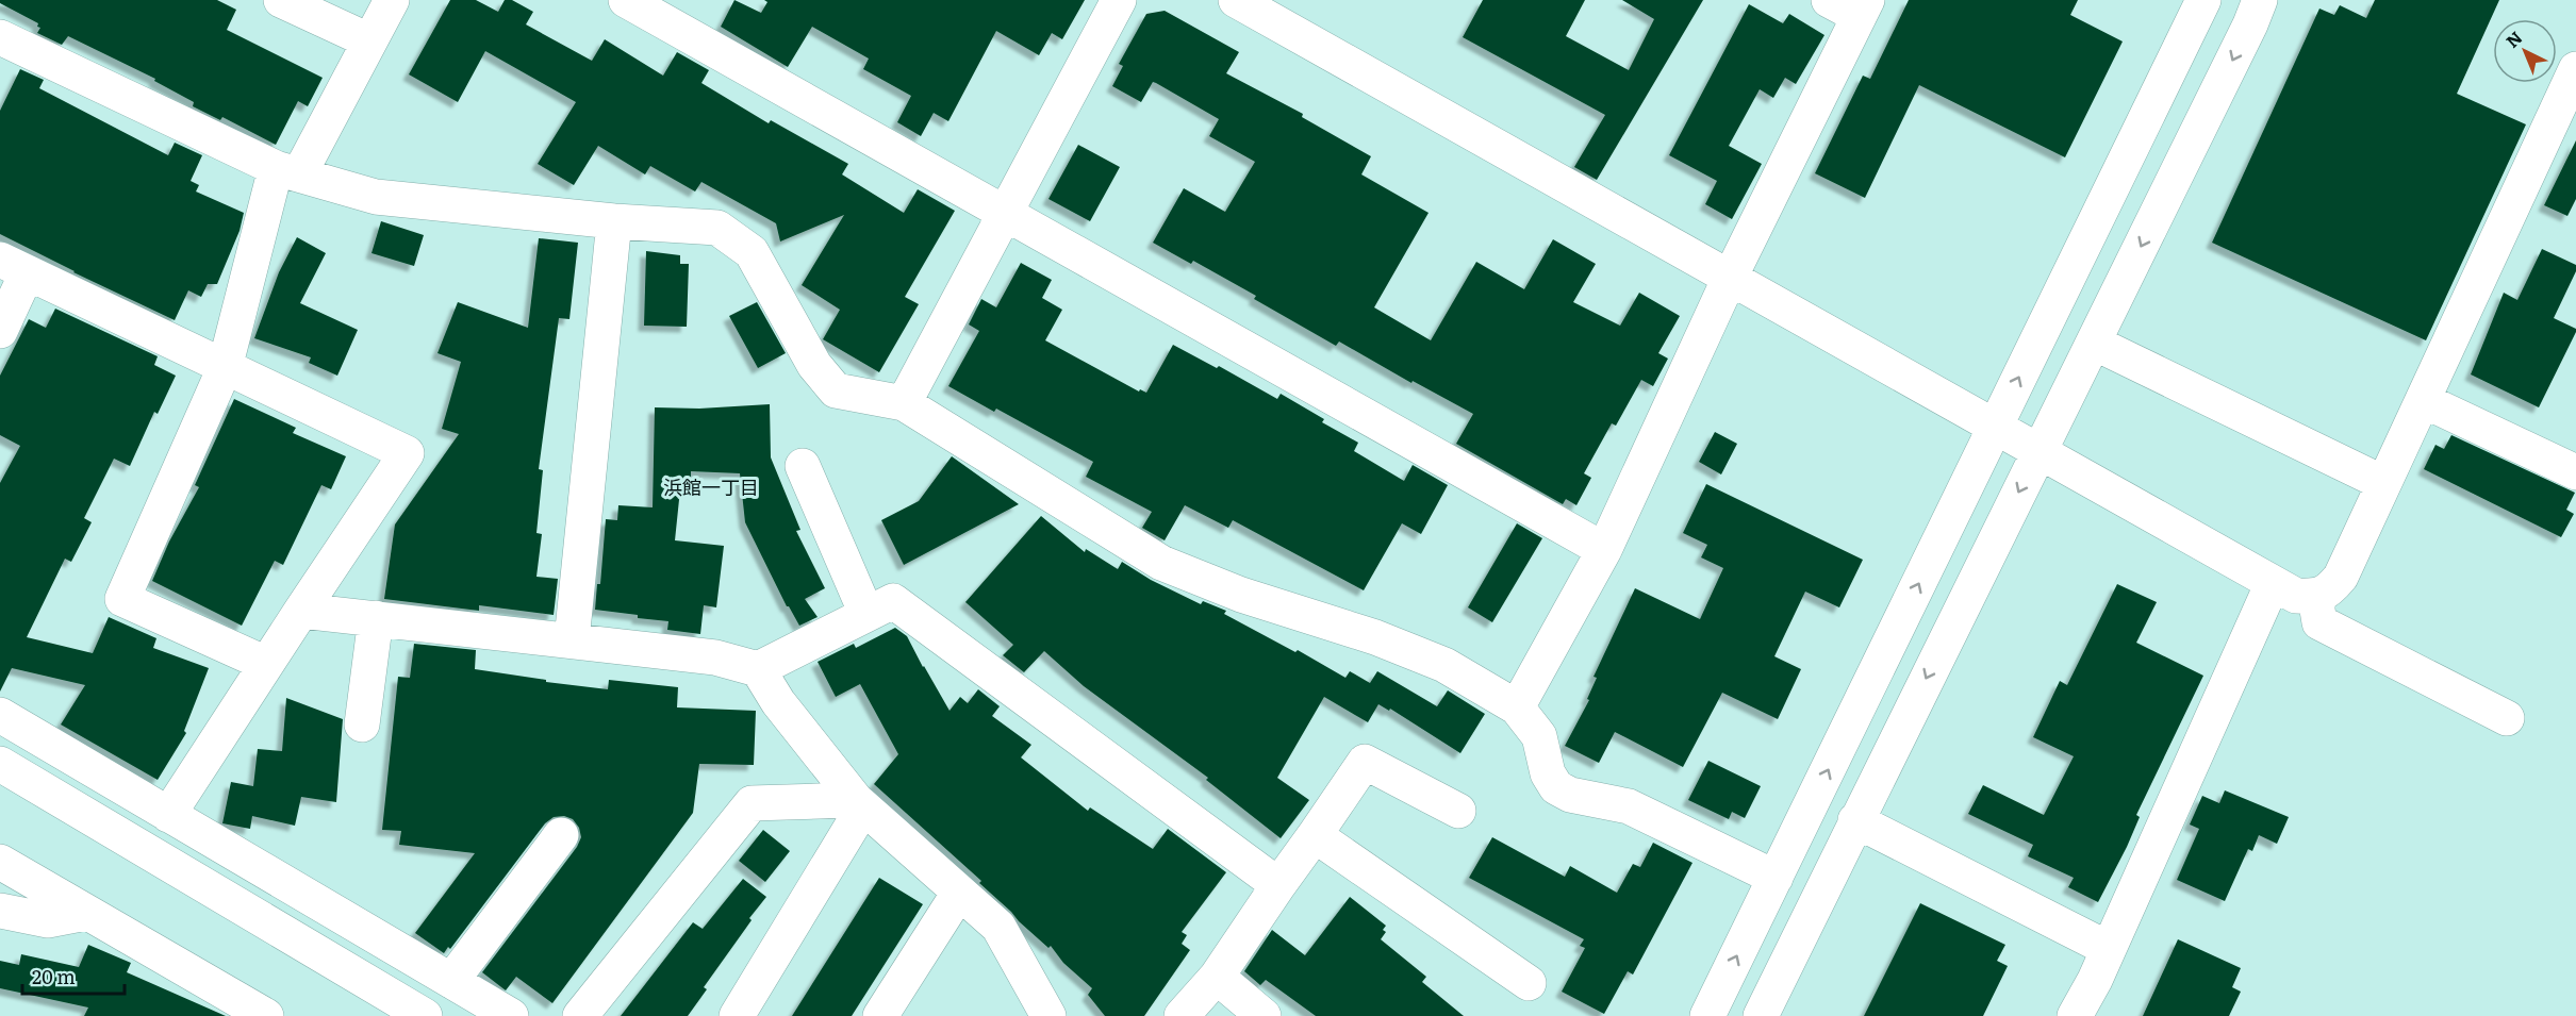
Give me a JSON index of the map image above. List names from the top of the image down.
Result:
{
  "districts": ["浜館一丁目"],
  "scale_bar": "20 m",
  "north": "top left"
}
